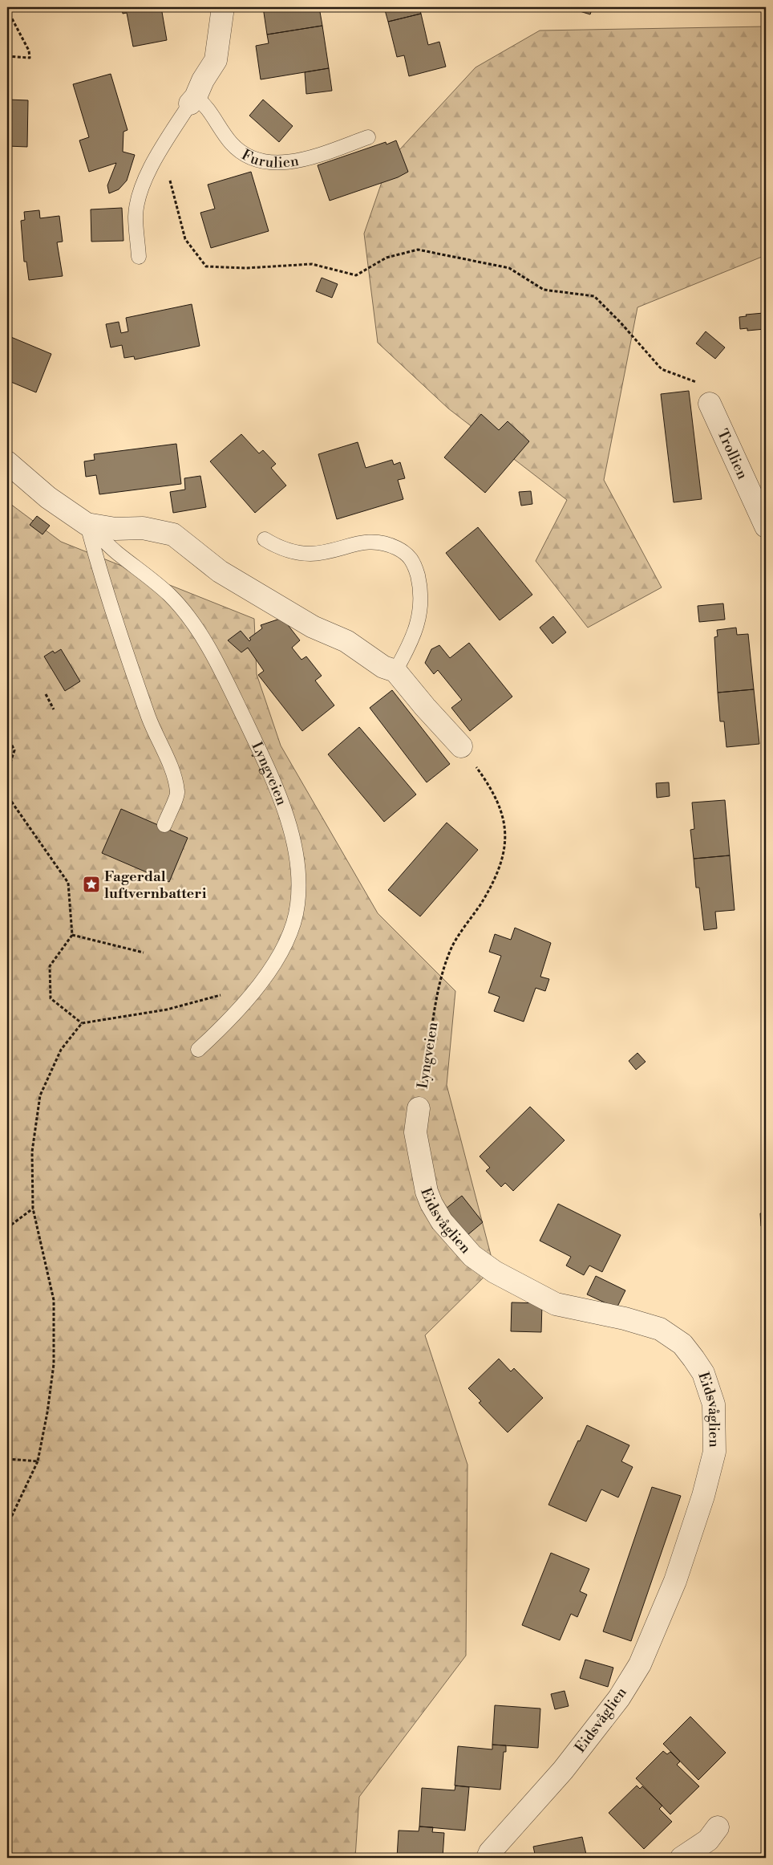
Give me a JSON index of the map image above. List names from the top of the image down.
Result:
{
  "streets": {
    "street": ["Trollien", "Lyngveien", "Eidsvåglien"],
    "lane": ["Furulien"]
  },
  "crossings": [
    ["Lyngveien", "Eidsvåglien"]
  ],
  "places": {
    "place": ["Fagerdal luftvernbatteri"]
  }
}
